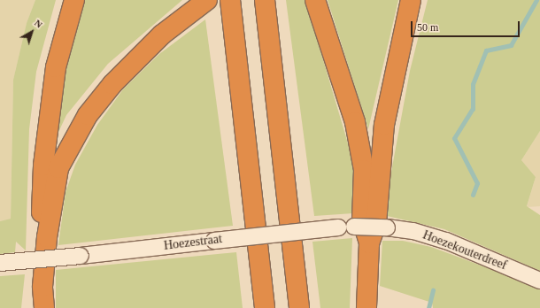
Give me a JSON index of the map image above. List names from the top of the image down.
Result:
{
  "streets": {
    "street": ["Hoezestraat", "Hoezekouterdreef"]
  },
  "crossings": [
    ["Hoezestraat", "Hoezekouterdreef"]
  ],
  "scale_bar": "50 m",
  "north": "top right"
}
